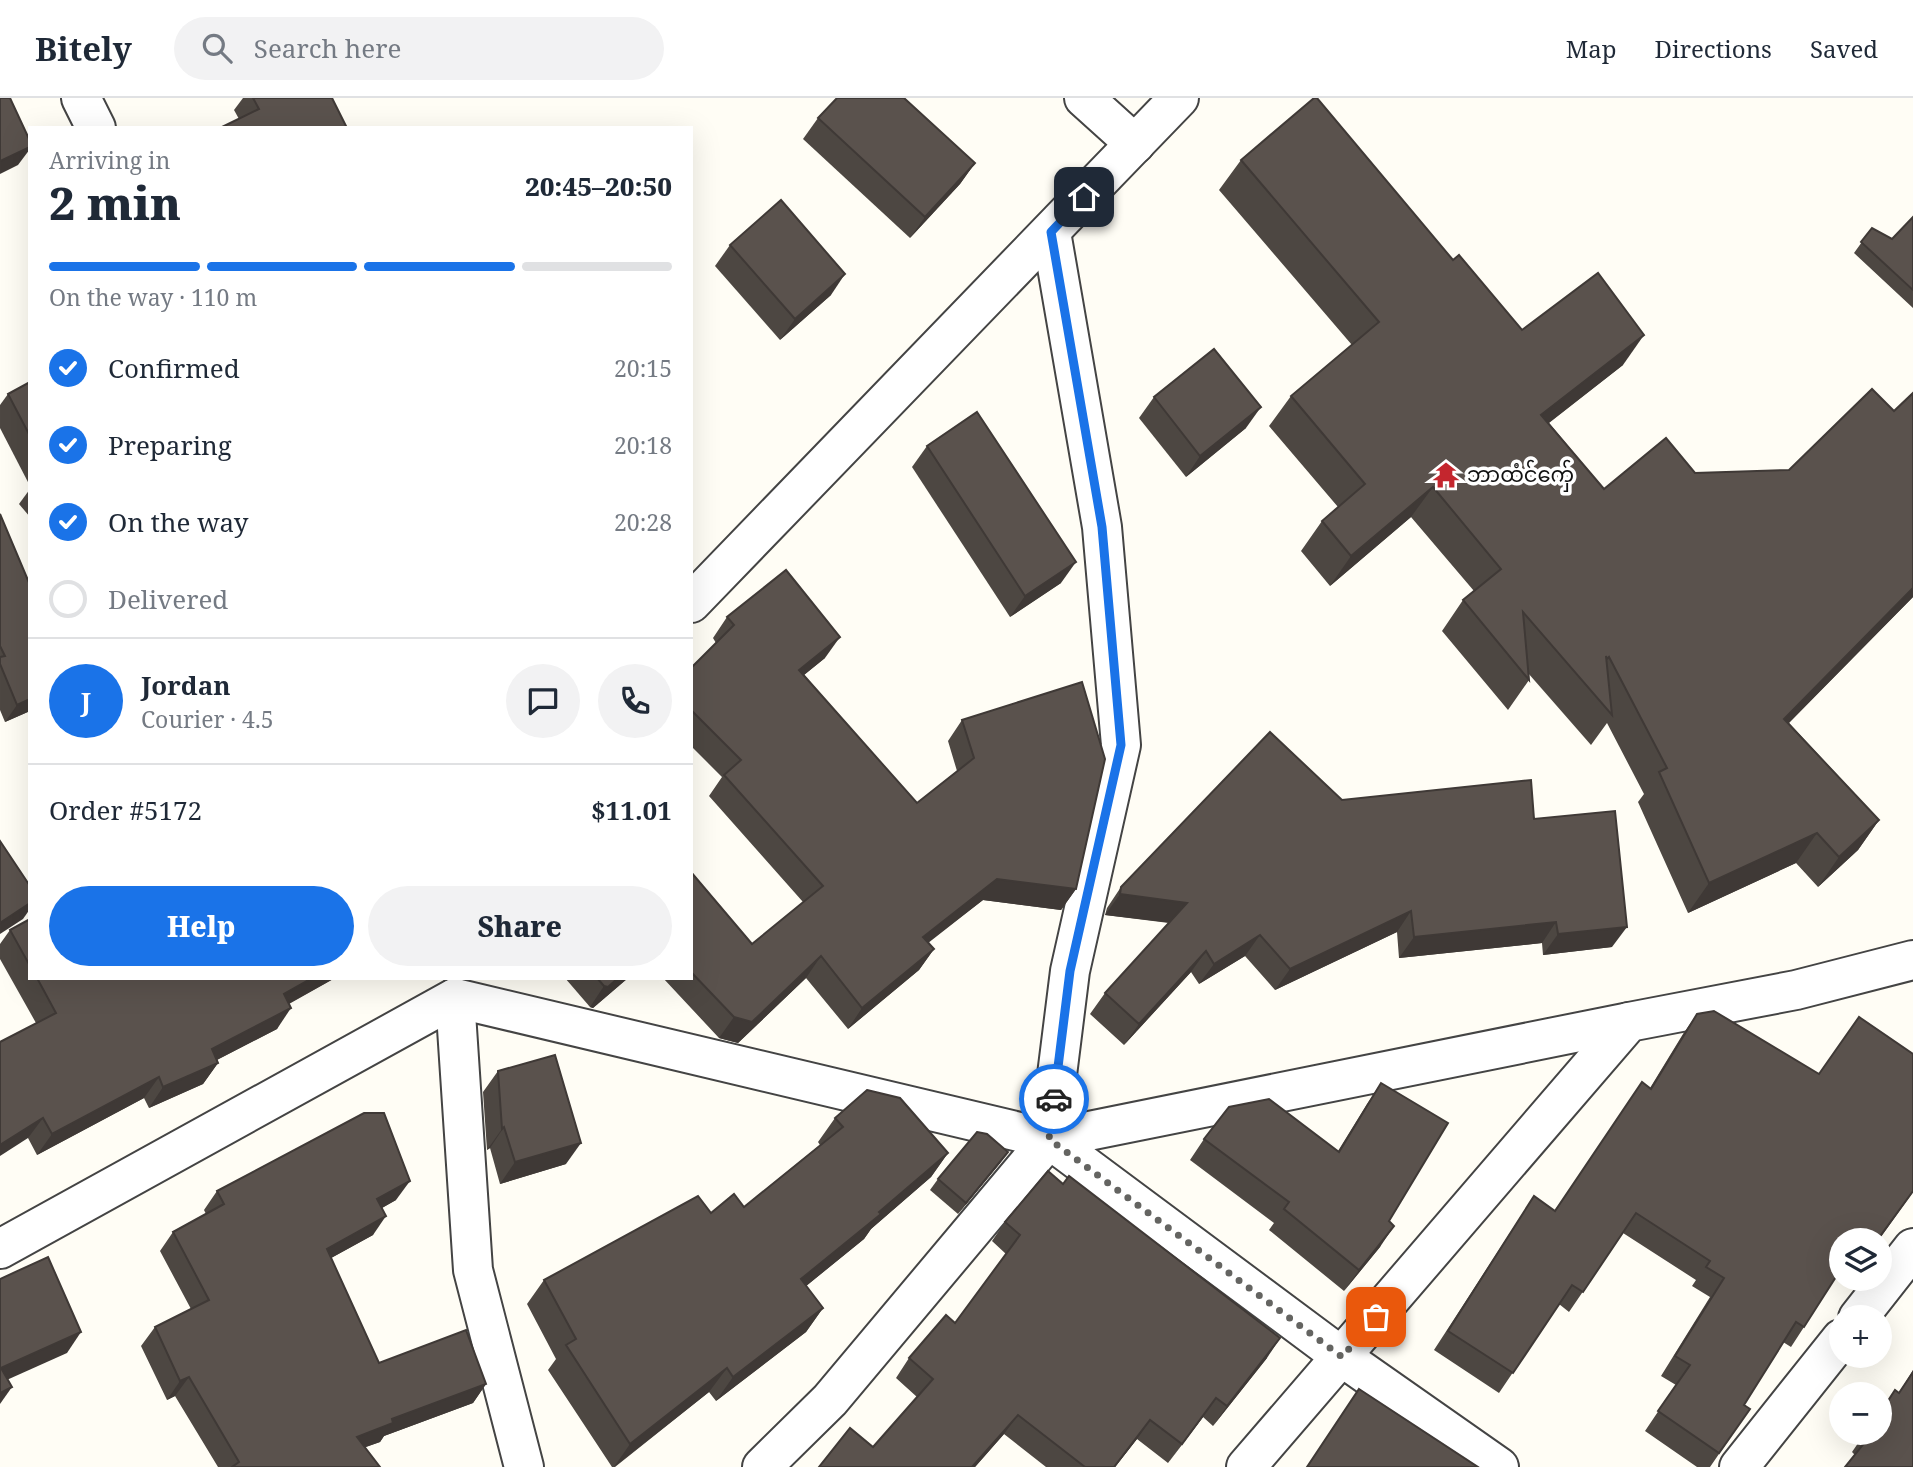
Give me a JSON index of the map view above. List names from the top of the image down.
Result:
{
  "places": {
    "temple": ["ဘာထံင်ကှ်ေ"]
  },
  "page": {
    "header": "Bitely",
    "search": "Search here",
    "nav": ["Map", "Directions", "Saved"],
    "heading": ["2 min", "Arriving in", "20:45–20:50"],
    "panel": [
      "Jordan",
      "Courier · 4.5",
      "Order #5172",
      "$11.01"
    ],
    "bar": "On the way · 110 m",
    "list": [
      ["Confirmed", "20:15"],
      ["Preparing", "20:18"],
      ["On the way", "20:28"],
      "Delivered"
    ],
    "round": "J",
    "buttons": ["Help", "Share"],
    "map_buttons": ["+", "−"]
  }
}
